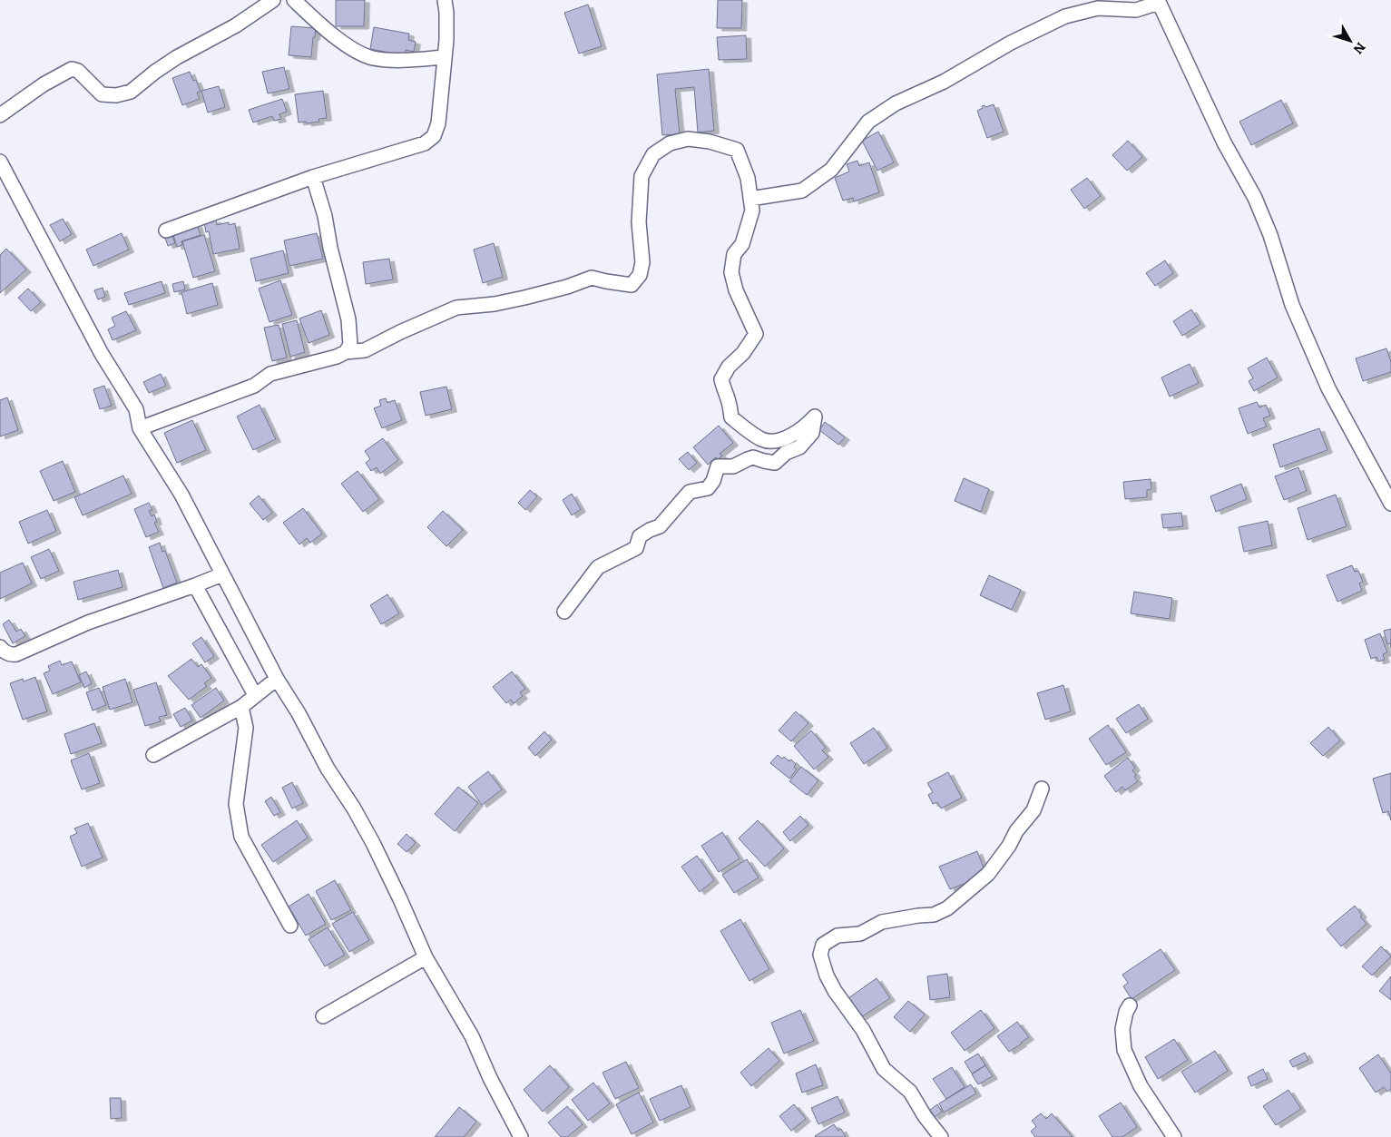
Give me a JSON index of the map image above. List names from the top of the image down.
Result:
{
  "north": "bottom right"
}
